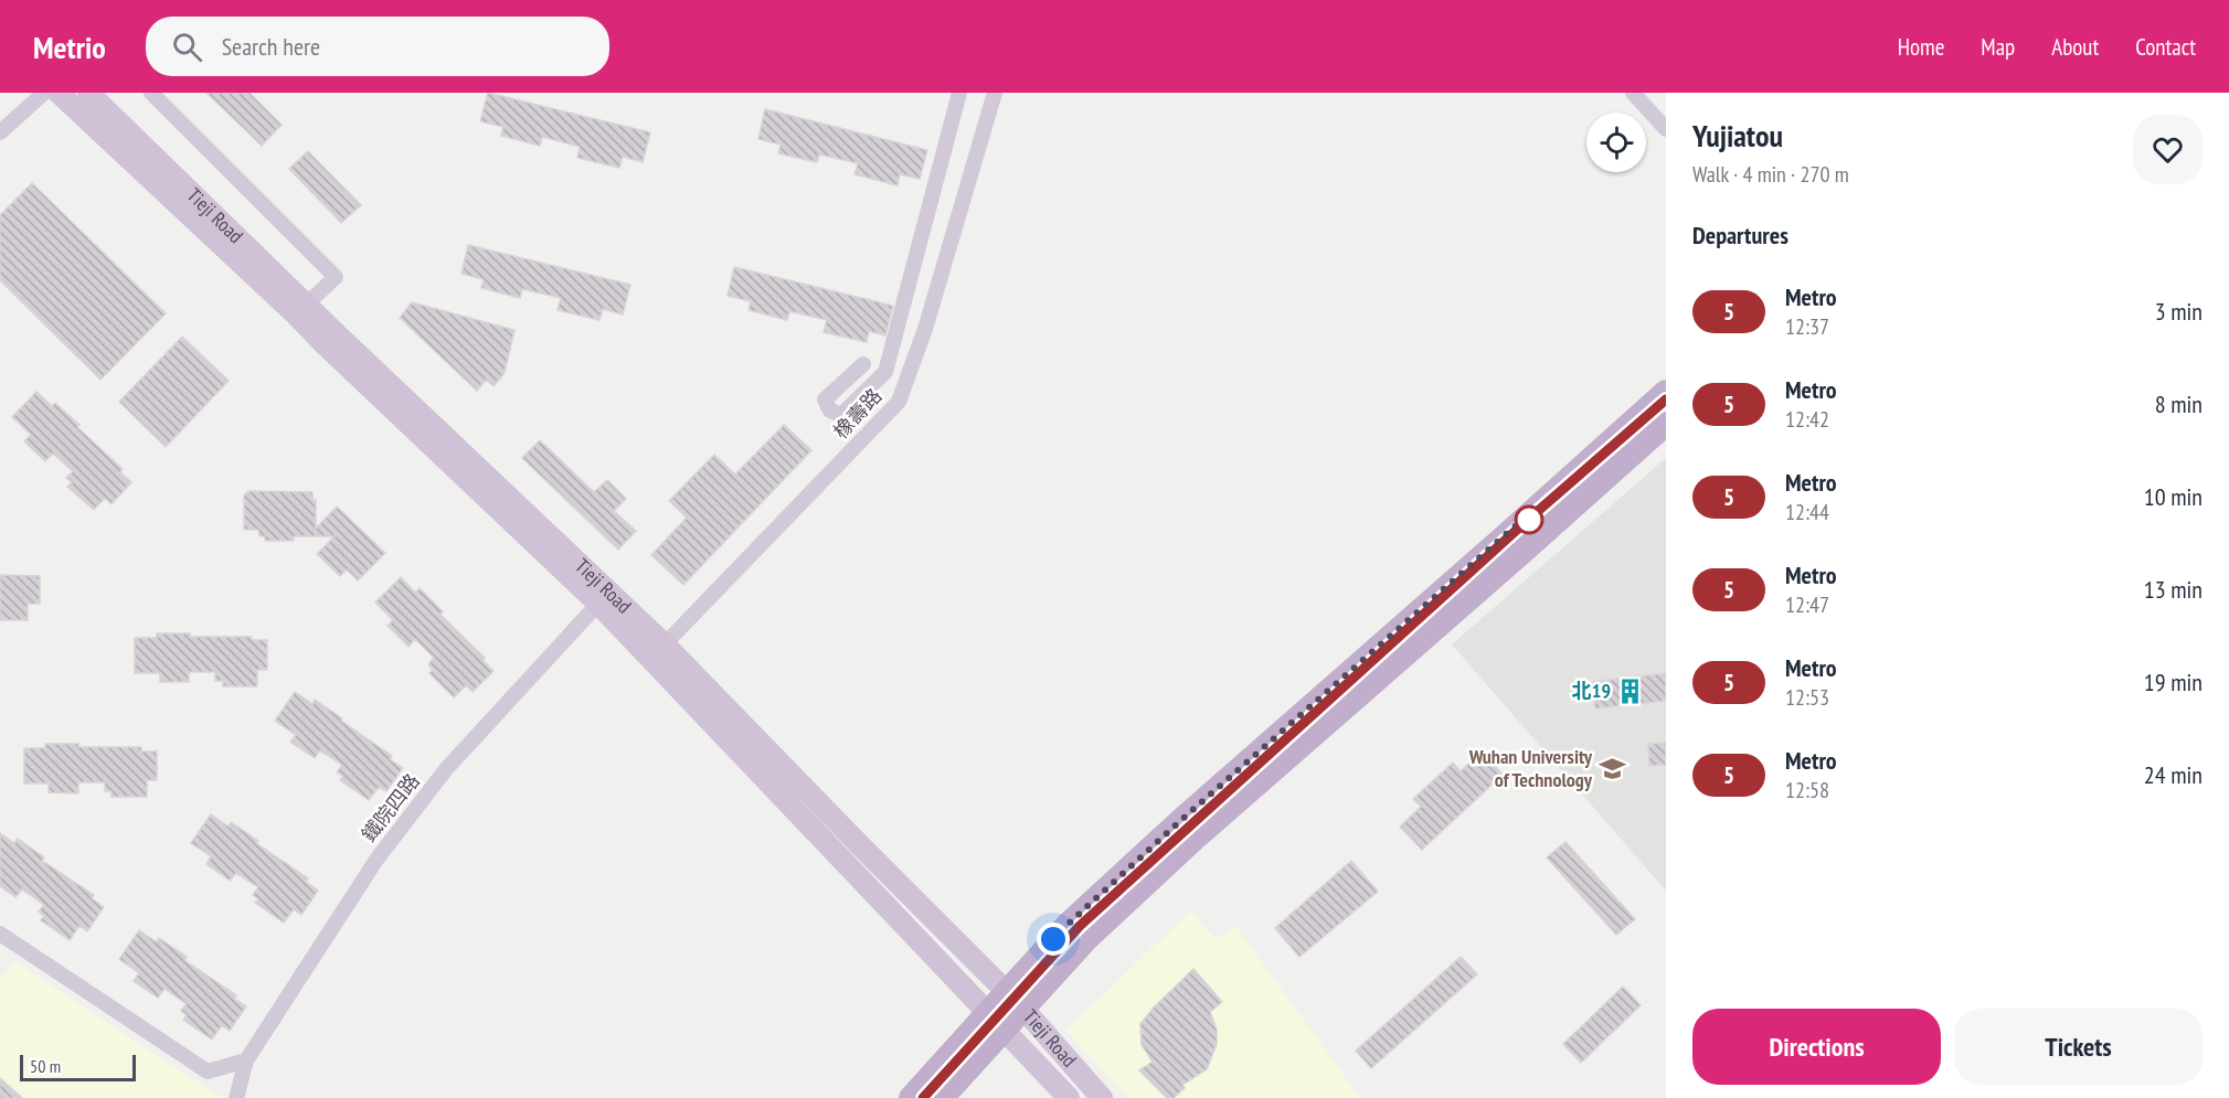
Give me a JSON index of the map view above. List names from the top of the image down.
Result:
{
  "streets": {
    "main road": ["Tieji Road"],
    "street": ["橡壽路", "鐵院四路"]
  },
  "crossings": [
    ["Tieji Road", "橡壽路"],
    ["Tieji Road", "鐵院四路"]
  ],
  "places": {
    "building": ["北19"],
    "school or university": ["Wuhan University of Technology"]
  },
  "lines": ["metro line 5"],
  "scale_bar": "50 m",
  "page": {
    "header": "Metrio",
    "search": "Search here",
    "nav": [
      "Home",
      "Map",
      "About",
      "Contact"
    ],
    "heading": [
      ["Yujiatou", "Walk · 4 min · 270 m"],
      "Departures"
    ],
    "list": [
      {
        "mark": "5",
        "name": "Metro",
        "note": "12:37",
        "value": "3 min"
      },
      {
        "mark": "5",
        "name": "Metro",
        "note": "12:42",
        "value": "8 min"
      },
      {
        "mark": "5",
        "name": "Metro",
        "note": "12:44",
        "value": "10 min"
      },
      {
        "mark": "5",
        "name": "Metro",
        "note": "12:47",
        "value": "13 min"
      },
      {
        "mark": "5",
        "name": "Metro",
        "note": "12:53",
        "value": "19 min"
      },
      {
        "mark": "5",
        "name": "Metro",
        "note": "12:58",
        "value": "24 min"
      }
    ],
    "buttons": ["Directions", "Tickets"],
    "scale": "50 m"
  }
}
